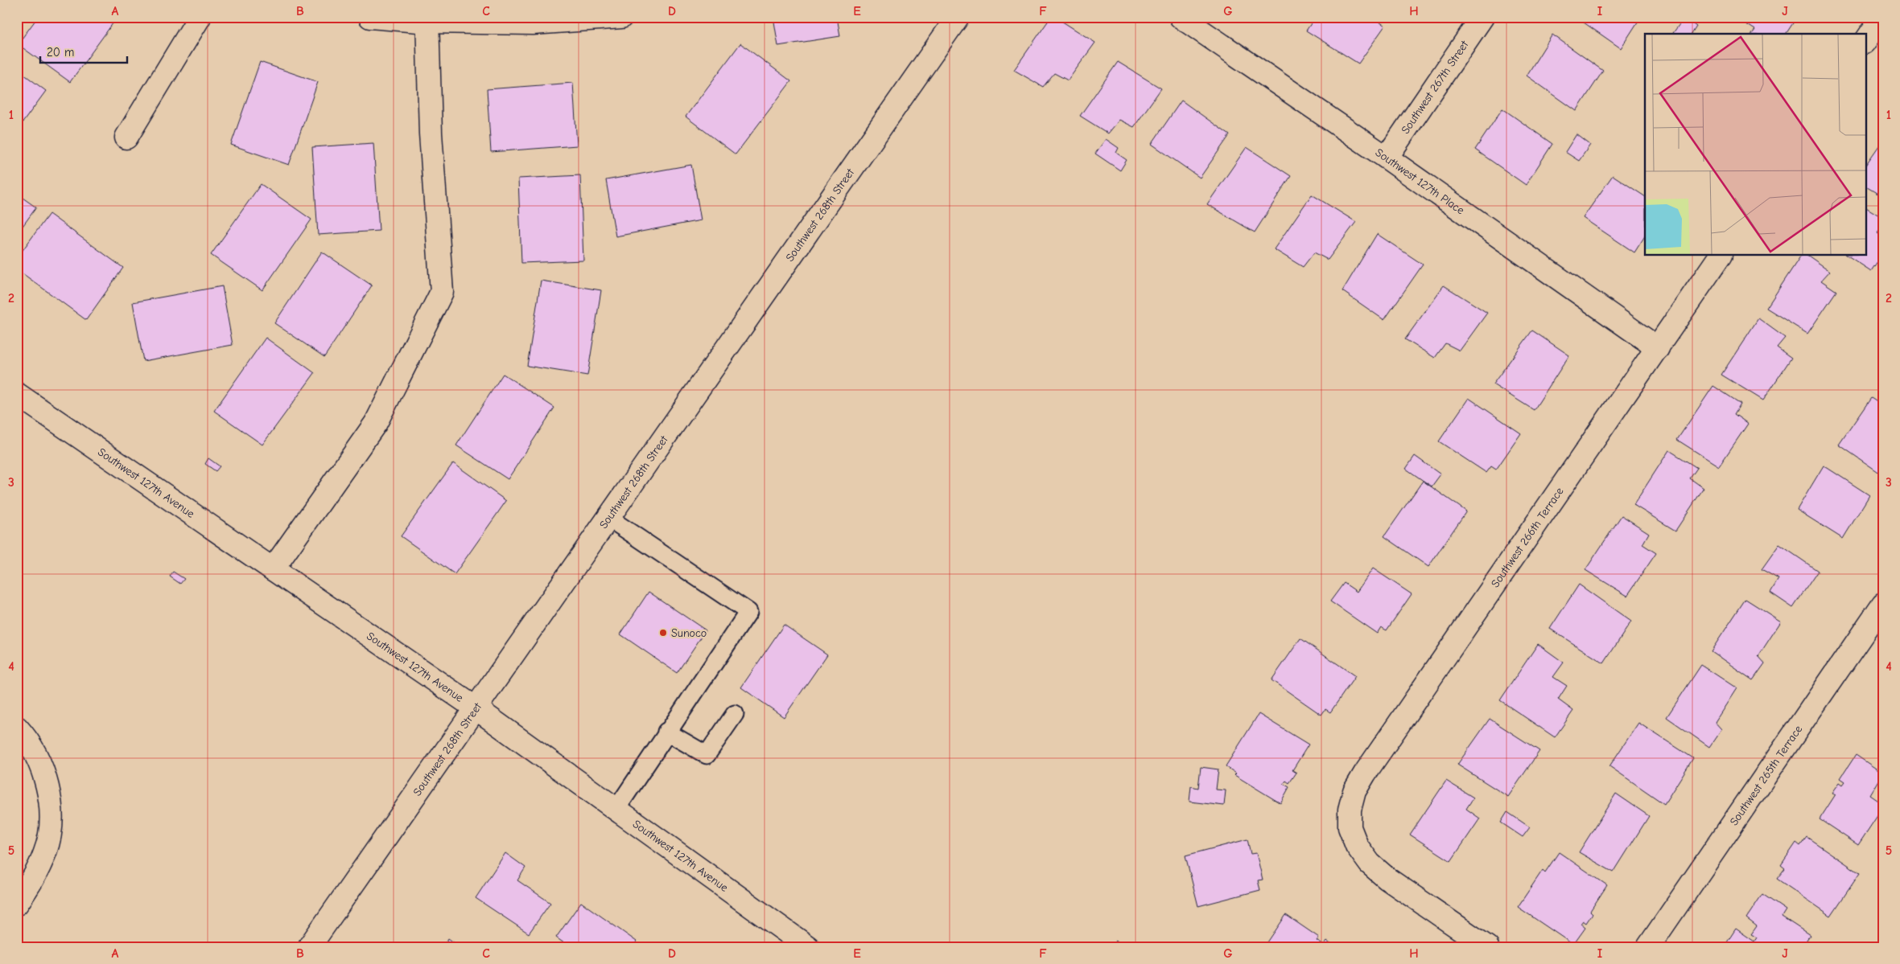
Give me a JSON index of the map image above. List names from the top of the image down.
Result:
{
  "streets": {
    "street": [
      "Southwest 267th Street",
      "Southwest 127th Place",
      "Southwest 268th Street",
      "Southwest 127th Avenue",
      "Southwest 266th Terrace",
      "Southwest 265th Terrace"
    ]
  },
  "crossings": [
    ["Southwest 267th Street", "Southwest 127th Place"],
    ["Southwest 127th Place", "Southwest 266th Terrace"],
    ["Southwest 268th Street", "Southwest 127th Avenue"]
  ],
  "places": ["Sunoco"],
  "scale_bar": "20 m",
  "grid": {
    "columns": [
      "A",
      "B",
      "C",
      "D",
      "E",
      "F",
      "G",
      "H",
      "I",
      "J"
    ],
    "rows": [
      "1",
      "2",
      "3",
      "4",
      "5"
    ]
  }
}
